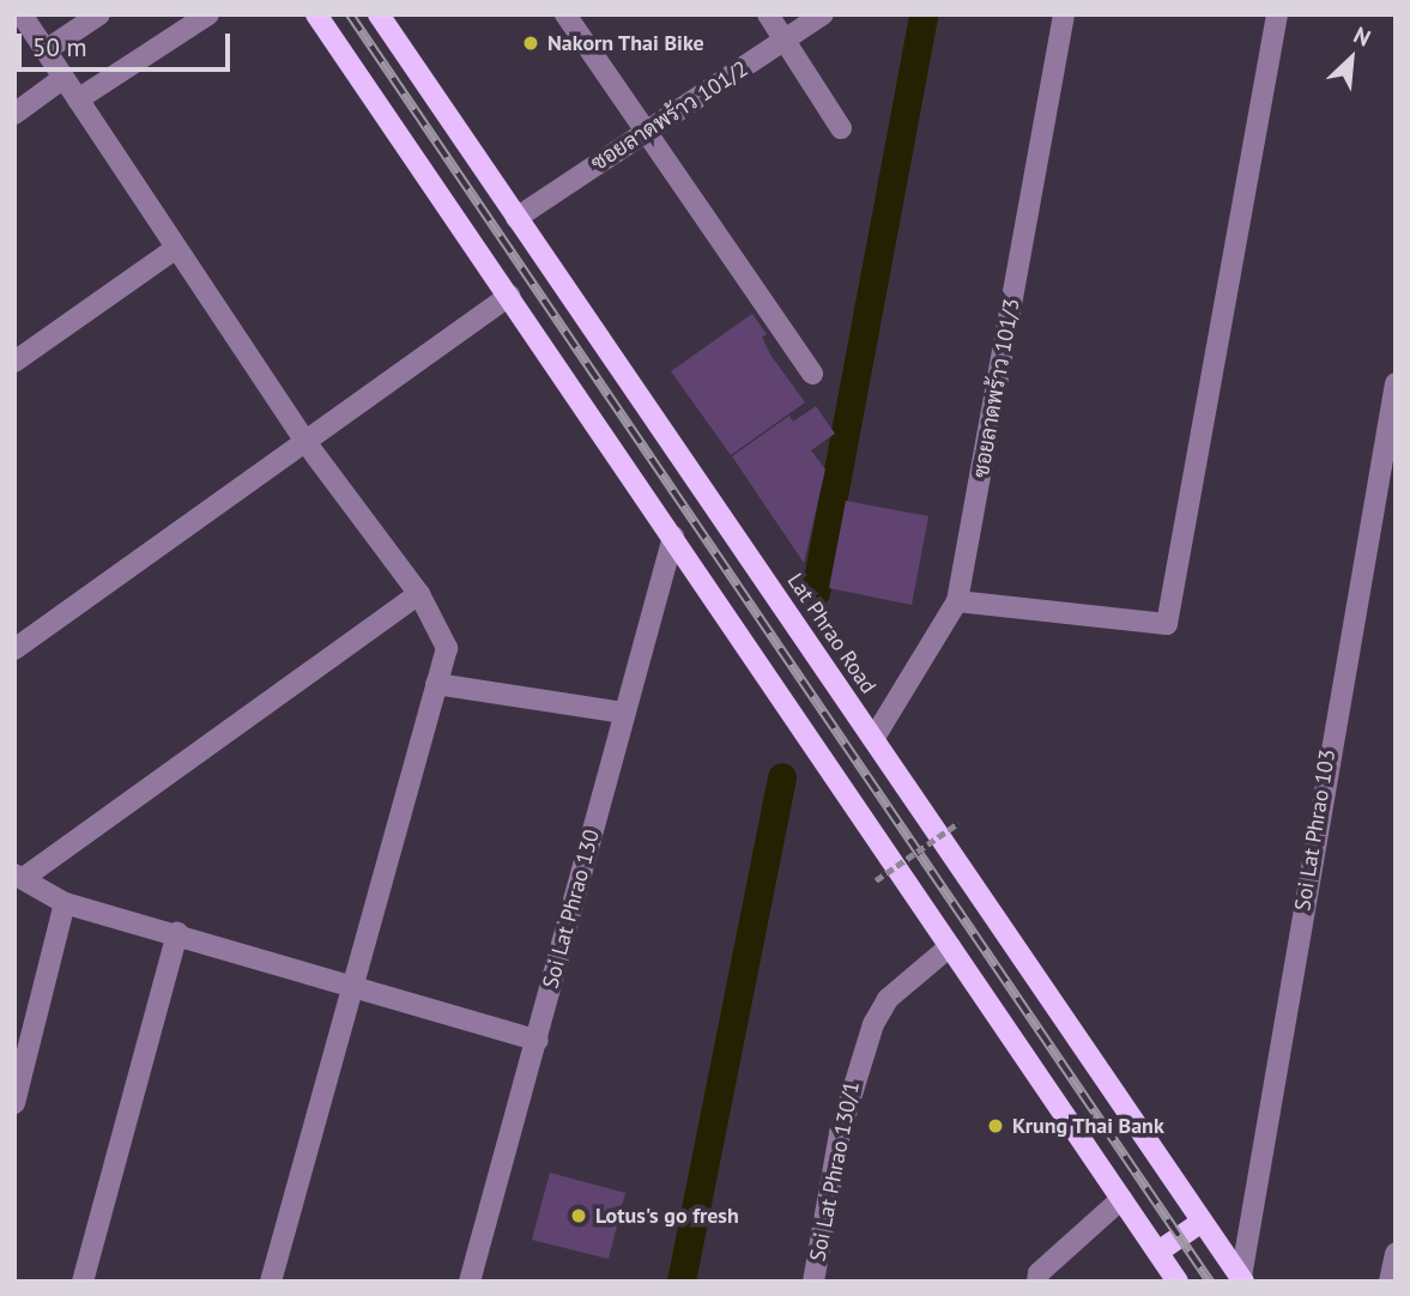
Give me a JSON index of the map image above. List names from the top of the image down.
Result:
{
  "streets": {
    "main road": ["Lat Phrao Road"],
    "street": [
      "ซอยลาดพร้าว 101/2",
      "ซอยลาดพร้าว 101/3",
      "Soi Lat Phrao 103",
      "Soi Lat Phrao 130",
      "Soi Lat Phrao 130/1"
    ]
  },
  "crossings": [
    ["ซอยลาดพร้าว 101/2", "Lat Phrao Road"],
    ["ซอยลาดพร้าว 101/3", "Lat Phrao Road"],
    ["Lat Phrao Road", "Soi Lat Phrao 103"]
  ],
  "places": ["Nakorn Thai Bike", "Krung Thai Bank", "Lotus's go fresh"],
  "scale_bar": "50 m",
  "north": "top right"
}
